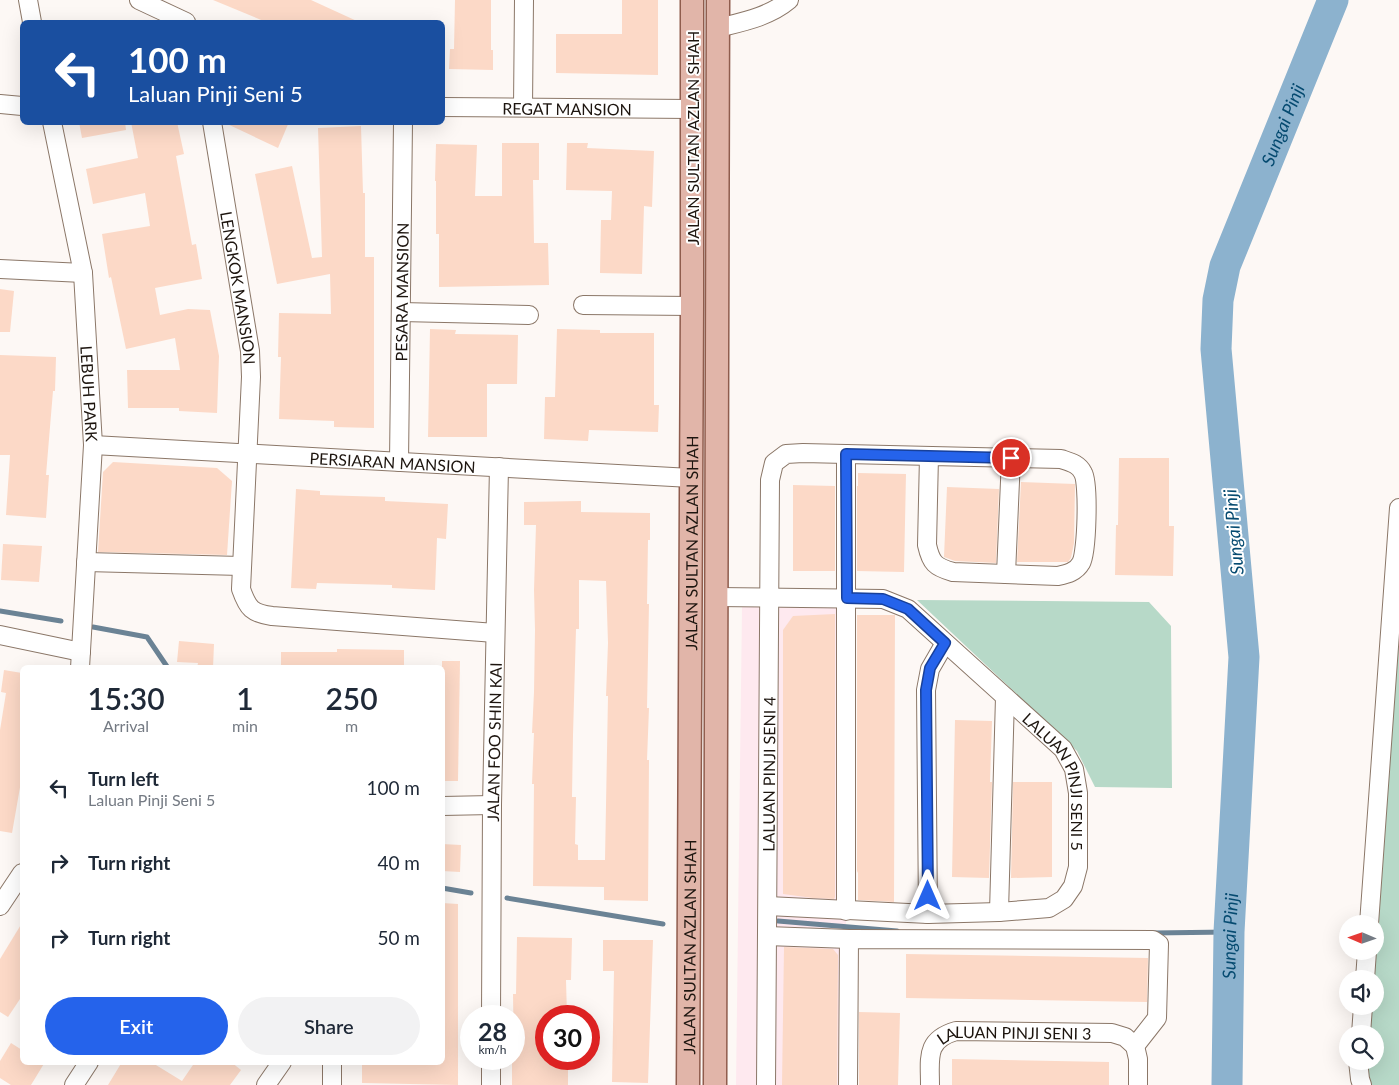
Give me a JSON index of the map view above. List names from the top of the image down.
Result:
{
  "streets": {
    "main road": ["JALAN SULTAN AZLAN SHAH"],
    "street": [
      "REGAT MANSION",
      "LENGKOK MANSION",
      "PESARA MANSION",
      "LEBUH PARK",
      "PERSIARAN MANSION",
      "JALAN FOO SHIN KAI",
      "LALUAN PINJI SENI 4",
      "LALUAN PINJI SENI 5",
      "LALUAN PINJI SENI 3"
    ]
  },
  "crossings": [
    ["REGAT MANSION", "JALAN SULTAN AZLAN SHAH"],
    ["JALAN SULTAN AZLAN SHAH", "PERSIARAN MANSION"],
    ["JALAN SULTAN AZLAN SHAH", "LALUAN PINJI SENI 5"],
    ["LENGKOK MANSION", "PERSIARAN MANSION"],
    ["LENGKOK MANSION", "JALAN FOO SHIN KAI"],
    ["PESARA MANSION", "PERSIARAN MANSION"],
    ["LEBUH PARK", "PERSIARAN MANSION"],
    ["PERSIARAN MANSION", "JALAN FOO SHIN KAI"],
    ["LALUAN PINJI SENI 4", "LALUAN PINJI SENI 5"]
  ],
  "water": ["Sungai Pinji"],
  "north": "left",
  "page": {
    "turn": ["100 m", "Laluan Pinji Seni 5"],
    "eta": [
      "15:30",
      "Arrival",
      "1",
      "min",
      "250",
      "m"
    ],
    "list": [
      {
        "name": "Turn left",
        "note": "Laluan Pinji Seni 5",
        "value": "100 m"
      },
      {
        "name": "Turn right",
        "value": "40 m"
      },
      {
        "name": "Turn right",
        "value": "50 m"
      }
    ],
    "buttons": ["Exit", "Share"],
    "speed": "28 km/h",
    "limit": "30"
  }
}
